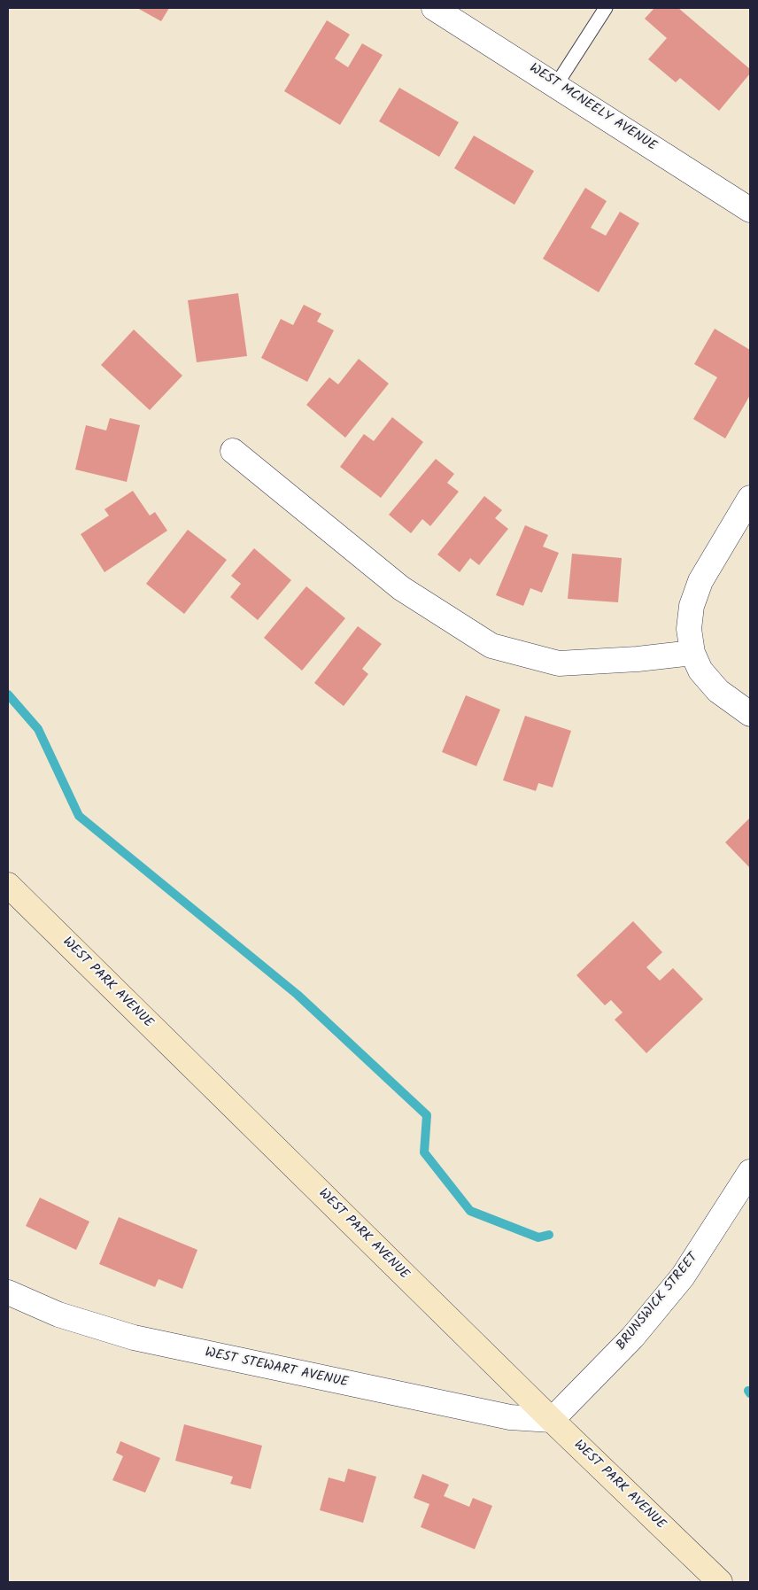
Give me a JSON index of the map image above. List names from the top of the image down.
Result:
{
  "streets": {
    "main road": ["WEST PARK AVENUE"],
    "street": ["WEST MCNEELY AVENUE", "BRUNSWICK STREET", "WEST STEWART AVENUE"]
  },
  "crossings": [
    ["WEST PARK AVENUE", "BRUNSWICK STREET"],
    ["WEST PARK AVENUE", "WEST STEWART AVENUE"],
    ["BRUNSWICK STREET", "WEST STEWART AVENUE"]
  ]
}
